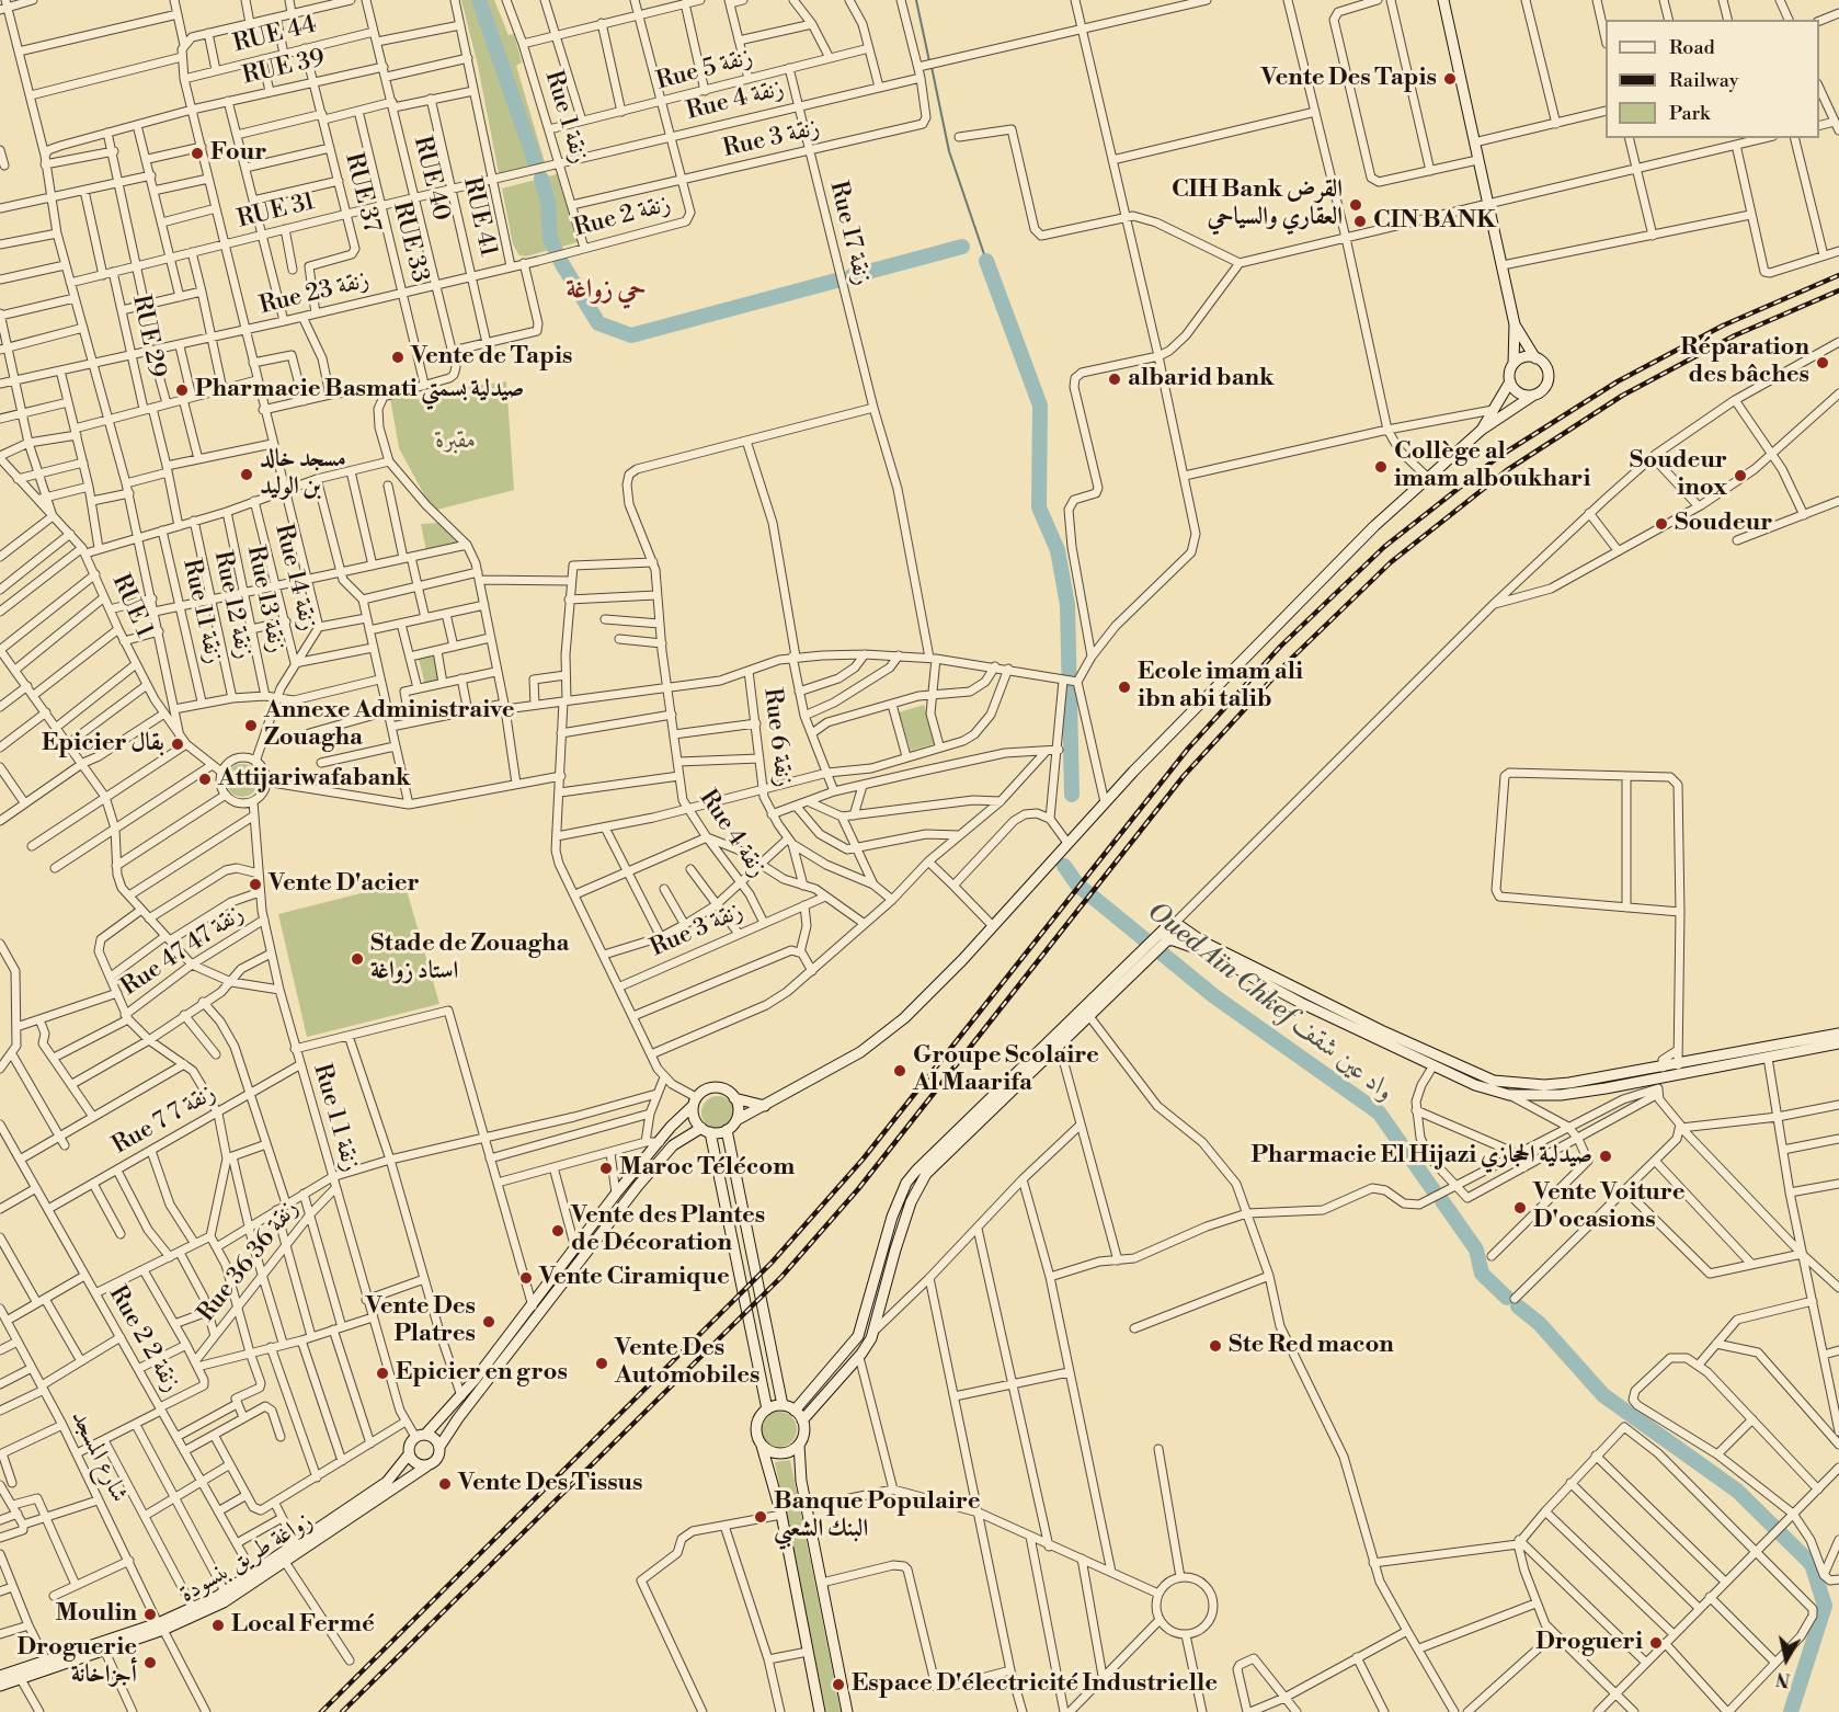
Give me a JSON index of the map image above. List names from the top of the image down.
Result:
{
  "streets": {
    "main road": ["زواغة طريق بنسودة"],
    "street": [
      "RUE 44",
      "RUE 39",
      "Rue 5 زنقة",
      "Rue 4 زنقة",
      "Rue 1 زنقة",
      "Rue 3 زنقة",
      "RUE 40",
      "RUE 37",
      "RUE 31",
      "RUE 41",
      "Rue 2 زنقة",
      "Rue 17 زنقة",
      "RUE 33",
      "Rue 23 زنقة",
      "RUE 29",
      "Rue 14 زنقة",
      "Rue 13 زنقة",
      "Rue 12 زنقة",
      "RUE 1",
      "Rue 11 زنقة",
      "Rue 6 زنقة",
      "Rue 47 زنقة 47",
      "Rue 1 زنقة 1",
      "Rue 7 زنقة 7",
      "Rue 36 زنقة 36",
      "Rue 2 زنقة 2",
      "شارع المسجد"
    ]
  },
  "crossings": [
    ["RUE 44", "RUE 40"],
    ["RUE 44", "RUE 37"],
    ["RUE 39", "RUE 40"],
    ["RUE 39", "RUE 37"],
    ["Rue 5 زنقة", "Rue 1 زنقة"],
    ["Rue 5 زنقة", "Rue 17 زنقة"],
    ["Rue 4 زنقة", "Rue 1 زنقة"],
    ["Rue 4 زنقة", "Rue 3 زنقة"],
    ["Rue 4 زنقة", "RUE 31"],
    ["Rue 4 زنقة", "Rue 17 زنقة"],
    ["Rue 1 زنقة", "Rue 3 زنقة"],
    ["Rue 1 زنقة", "Rue 2 زنقة"],
    ["Rue 3 زنقة", "Rue 2 زنقة"],
    ["Rue 3 زنقة", "Rue 17 زنقة"],
    ["RUE 40", "RUE 31"],
    ["RUE 40", "RUE 33"],
    ["RUE 40", "Rue 23 زنقة"],
    ["RUE 37", "RUE 31"],
    ["RUE 37", "Rue 23 زنقة"],
    ["RUE 31", "RUE 41"],
    ["RUE 31", "RUE 33"],
    ["RUE 31", "RUE 29"],
    ["RUE 41", "Rue 23 زنقة"],
    ["Rue 2 زنقة", "Rue 23 زنقة"],
    ["RUE 33", "Rue 23 زنقة"],
    ["Rue 23 زنقة", "RUE 29"],
    ["RUE 1", "Rue 1 زنقة 1"],
    ["Rue 47 زنقة 47", "Rue 1 زنقة 1"],
    ["Rue 1 زنقة 1", "Rue 7 زنقة 7"],
    ["Rue 1 زنقة 1", "Rue 36 زنقة 36"],
    ["Rue 1 زنقة 1", "زواغة طريق بنسودة"],
    ["Rue 7 زنقة 7", "Rue 2 زنقة 2"],
    ["Rue 2 زنقة 2", "زواغة طريق بنسودة"],
    ["شارع المسجد", "زواغة طريق بنسودة"]
  ],
  "districts": ["حي زواغة"],
  "water": ["Oued Aïn Chkef واد عين شقف"],
  "parks": ["مقبرة"],
  "places": [
    "Vente Des Tapis",
    "Four",
    "CIH Bank القرض العقاري والسياحي",
    "CIN BANK",
    "Vente de Tapis",
    "Réparation des bâches",
    "albarid bank",
    "Pharmacie Basmati صيدلية بسمتي",
    "Collège al imam alboukhari",
    "مسجد خالد بن الوليد",
    "Soudeur inox",
    "Soudeur",
    "Ecole imam ali ibn abi talib",
    "Annexe Administraive Zouagha",
    "Epicier بقال",
    "Attijariwafabank",
    "Vente D'acier",
    "Stade de Zouagha استاد زواغة",
    "Groupe Scolaire Al Maarifa",
    "Pharmacie El Hijazi صيدلية الحجازي",
    "Maroc Télécom",
    "Vente Voiture D'ocasions",
    "Vente des Plantes de Décoration",
    "Vente Ciramique",
    "Vente Des Platres",
    "Ste Red macon",
    "Vente Des Automobiles",
    "Epicier en gros",
    "Vente Des Tissus",
    "Banque Populaire البنك الشعبي",
    "Moulin",
    "Local Fermé",
    "Drogueri",
    "Droguerie أجزاخانة",
    "Espace D'électricité Industrielle"
  ],
  "legend": ["Road", "Railway", "Park"],
  "north": "bottom"
}
